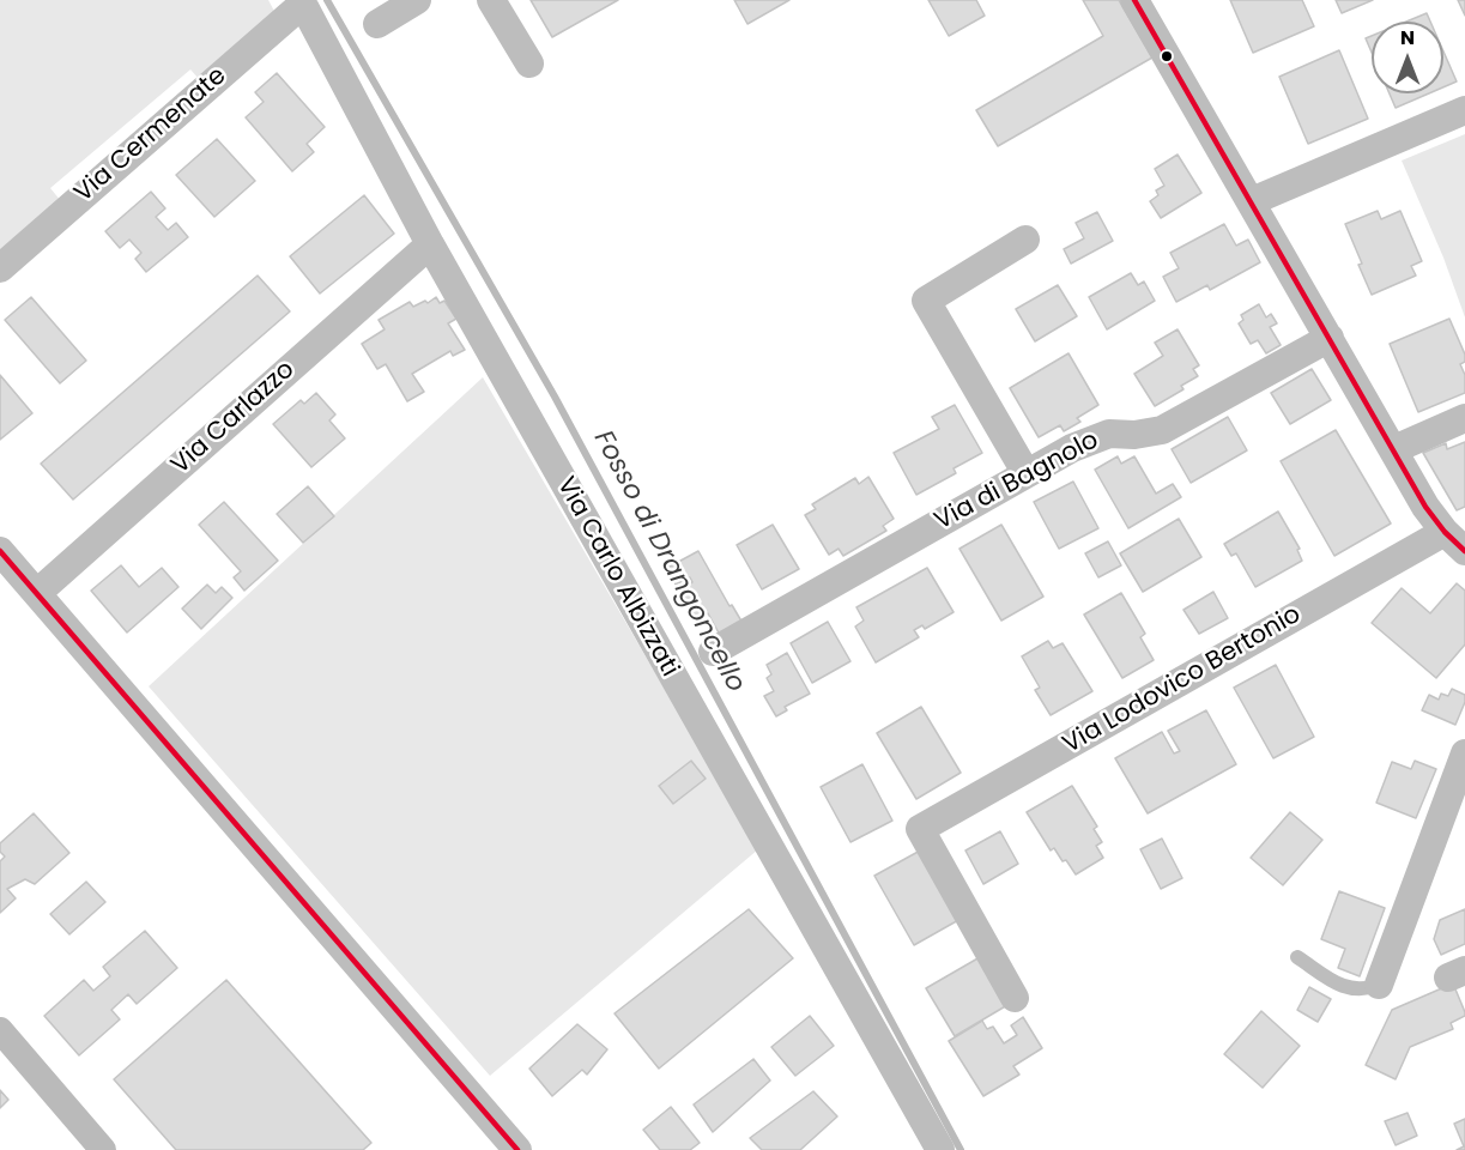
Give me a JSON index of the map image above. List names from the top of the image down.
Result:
{
  "streets": {
    "street": [
      "Via Cermenate",
      "Via Carlazzo",
      "Via di Bagnolo",
      "Via Carlo Albizzati",
      "Via Lodovico Bertonio"
    ]
  },
  "crossings": [
    ["Via Cermenate", "Via Carlo Albizzati"],
    ["Via Carlazzo", "Via Carlo Albizzati"]
  ],
  "water": ["Fosso di Drangoncello"],
  "north": "top"
}
